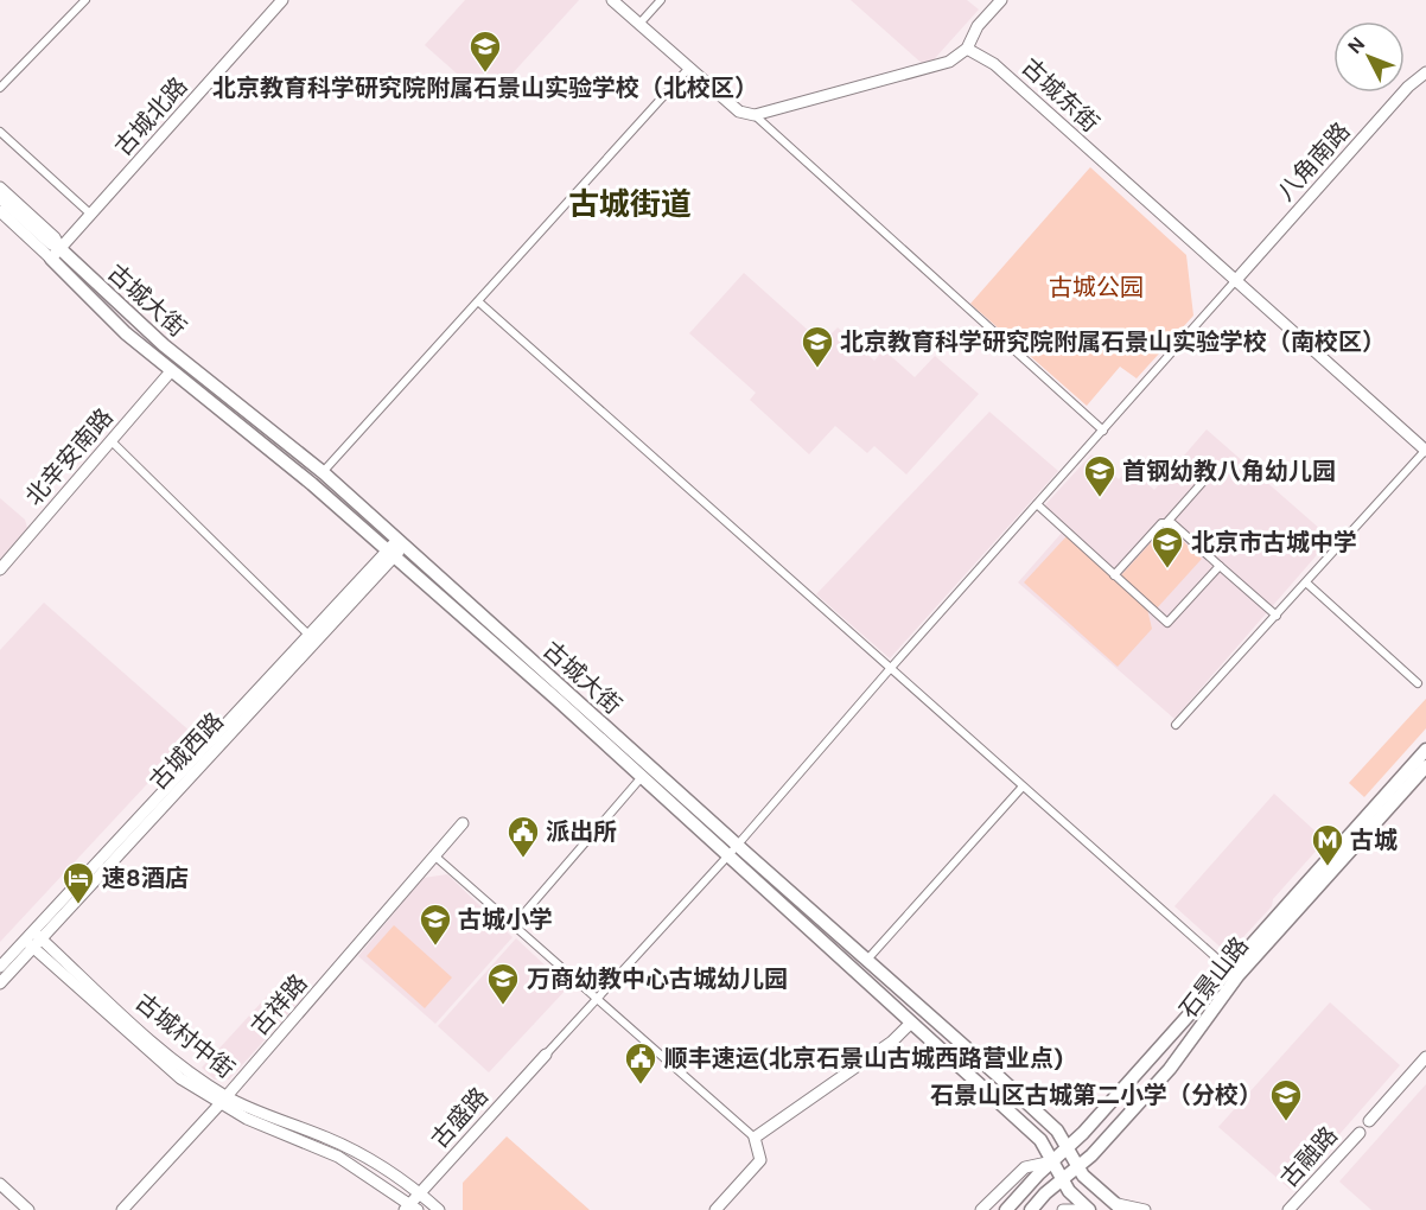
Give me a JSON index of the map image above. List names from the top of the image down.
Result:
{
  "streets": {
    "main road": ["古城大街", "石景山路"],
    "street": [
      "古城东街",
      "古城北路",
      "八角南路",
      "北辛安南路",
      "古城西路",
      "古祥路",
      "古城村中街",
      "古盛路",
      "古融路"
    ]
  },
  "crossings": [
    ["古城东街", "八角南路"],
    ["古城北路", "古城大街"],
    ["古城大街", "北辛安南路"],
    ["古城大街", "古城西路"],
    ["古城大街", "石景山路"],
    ["古城西路", "古城村中街"],
    ["古祥路", "古城村中街"],
    ["古城村中街", "古盛路"]
  ],
  "districts": ["古城街道"],
  "parks": ["古城公园"],
  "places": {
    "school or university": [
      "北京教育科学研究院附属石景山实验学校（北校区）",
      "北京教育科学研究院附属石景山实验学校（南校区）",
      "首钢幼教八角幼儿园",
      "北京市古城中学",
      "古城小学",
      "万商幼教中心古城幼儿园",
      "石景山区古城第二小学（分校）"
    ],
    "public building": ["派出所", "顺丰速运(北京石景山古城西路营业点)"],
    "metro station": ["古城"],
    "hotel": ["速8酒店"]
  },
  "north": "top left"
}
